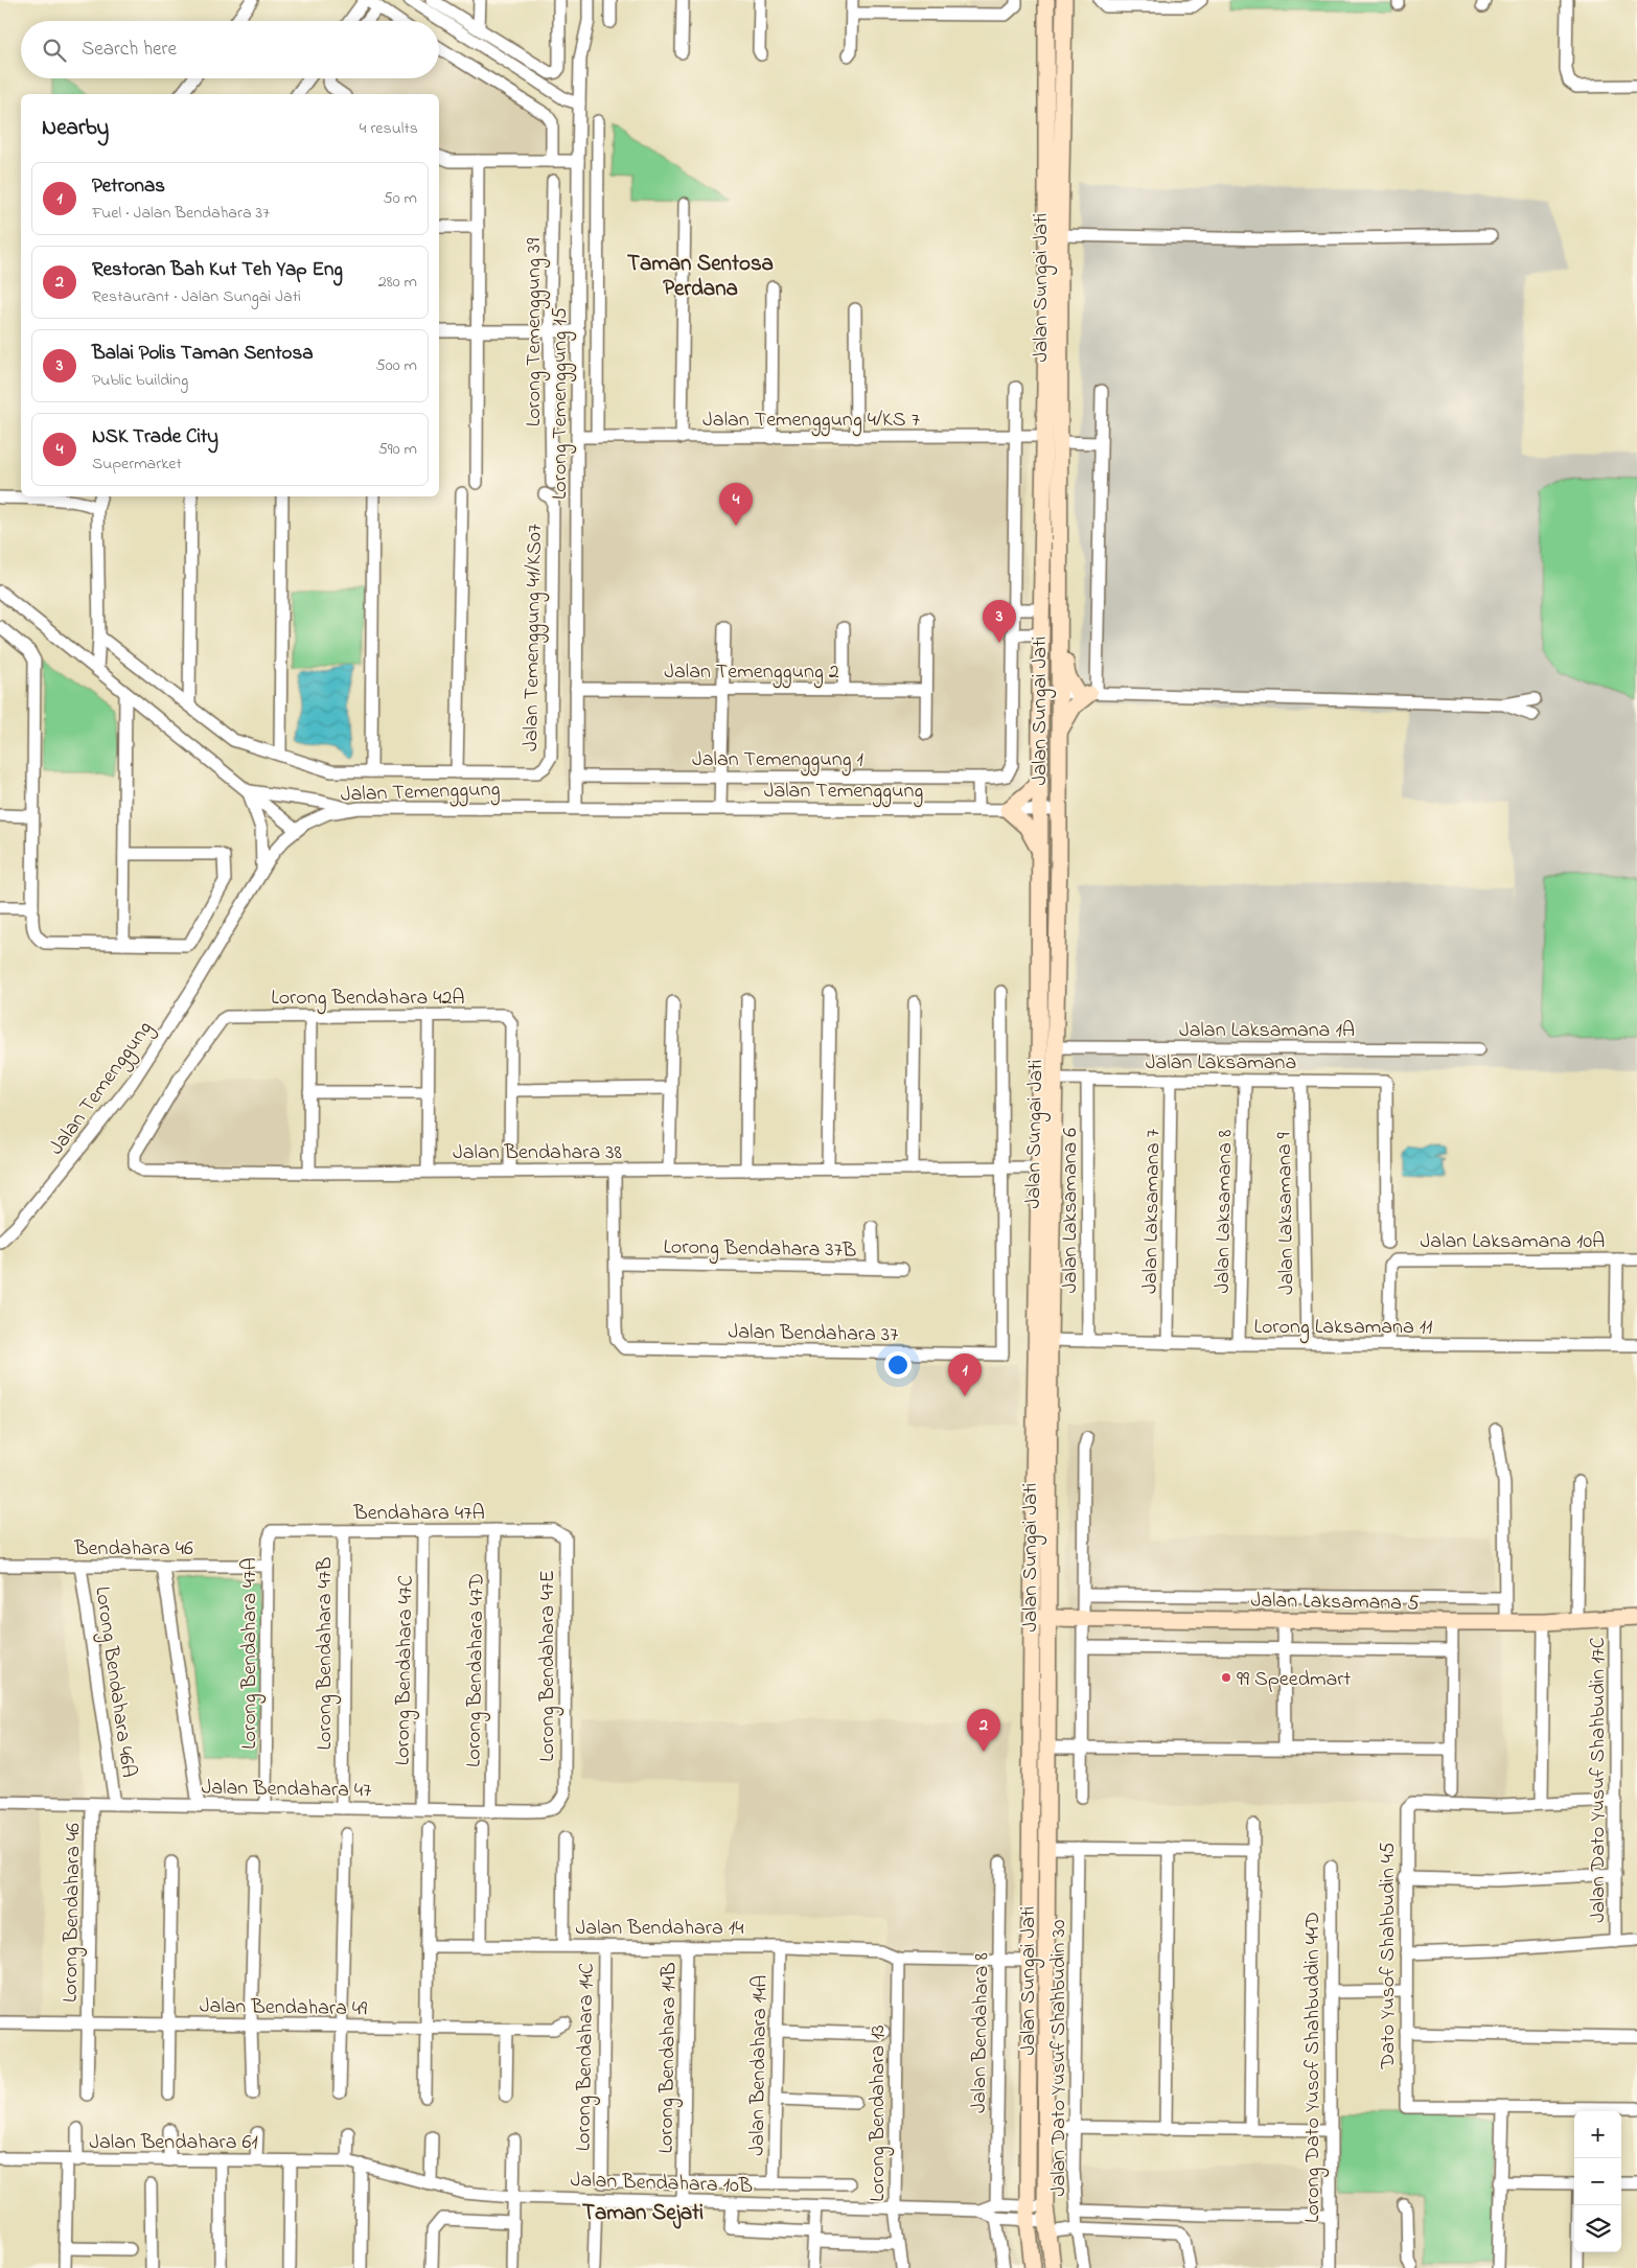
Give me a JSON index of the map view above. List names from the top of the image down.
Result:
{
  "streets": {
    "main road": ["Jalan Sungai Jati", "Jalan Laksamana 5"],
    "street": [
      "Lorong Temenggung 39",
      "Lorong Temenggung 15",
      "Jalan Temenggung 4/KS 7",
      "Jalan Temenggung 41/KS07",
      "Jalan Temenggung 2",
      "Jalan Temenggung 1",
      "Jalan Temenggung",
      "Lorong Bendahara 42A",
      "Jalan Laksamana 1A",
      "Jalan Laksamana",
      "Jalan Bendahara 38",
      "Jalan Laksamana 6",
      "Jalan Laksamana 7",
      "Jalan Laksamana 8",
      "Jalan Laksamana 9",
      "Jalan Laksamana 10A",
      "Lorong Bendahara 37B",
      "Lorong Laksamana 11",
      "Jalan Bendahara 37",
      "Bendahara 47A",
      "Bendahara 46",
      "Lorong Bendahara 47A",
      "Lorong Bendahara 47B",
      "Lorong Bendahara 47E",
      "Lorong Bendahara 47C",
      "Lorong Bendahara 47D",
      "Lorong Bendahara 46A",
      "Jalan Dato Yusuf Shahbudin 17C",
      "Jalan Bendahara 47",
      "Lorong Bendahara 46",
      "Jalan Bendahara 14",
      "Dato Yusof Shahbudin 45",
      "Jalan Bendahara 49",
      "Jalan Bendahara 8",
      "Lorong Bendahara 14C",
      "Lorong Bendahara 14B",
      "Jalan Dato Yusuf Shahbudin 30",
      "Jalan Bendahara 14A",
      "Lorong Dato Yusof Shahbuddin 44D",
      "Lorong Bendahara 13",
      "Jalan Bendahara 61",
      "Jalan Bendahara 10B"
    ]
  },
  "crossings": [
    ["Jalan Sungai Jati", "Jalan Temenggung 4/KS 7"],
    ["Jalan Sungai Jati", "Jalan Temenggung"],
    ["Jalan Sungai Jati", "Jalan Laksamana 1A"],
    ["Jalan Sungai Jati", "Jalan Laksamana"],
    ["Jalan Sungai Jati", "Jalan Bendahara 38"],
    ["Jalan Sungai Jati", "Lorong Laksamana 11"],
    ["Jalan Sungai Jati", "Jalan Laksamana 5"],
    ["Jalan Sungai Jati", "Jalan Bendahara 14"],
    ["Jalan Sungai Jati", "Jalan Bendahara 10B"],
    ["Lorong Temenggung 15", "Jalan Temenggung 4/KS 7"],
    ["Lorong Temenggung 15", "Jalan Temenggung 2"],
    ["Lorong Temenggung 15", "Jalan Temenggung 1"],
    ["Lorong Temenggung 15", "Jalan Temenggung"],
    ["Jalan Temenggung 4/KS 7", "Jalan Temenggung 1"],
    ["Lorong Bendahara 42A", "Jalan Bendahara 38"],
    ["Jalan Laksamana", "Jalan Laksamana 6"],
    ["Jalan Laksamana", "Jalan Laksamana 7"],
    ["Jalan Laksamana", "Jalan Laksamana 8"],
    ["Jalan Laksamana", "Jalan Laksamana 9"],
    ["Jalan Bendahara 38", "Jalan Bendahara 37"],
    ["Jalan Laksamana 6", "Lorong Laksamana 11"],
    ["Jalan Laksamana 7", "Lorong Laksamana 11"],
    ["Jalan Laksamana 8", "Lorong Laksamana 11"],
    ["Jalan Laksamana 9", "Lorong Laksamana 11"],
    ["Jalan Laksamana 10A", "Lorong Laksamana 11"],
    ["Lorong Bendahara 37B", "Jalan Bendahara 37"],
    ["Bendahara 47A", "Lorong Bendahara 47A"],
    ["Bendahara 47A", "Lorong Bendahara 47B"],
    ["Bendahara 47A", "Lorong Bendahara 47E"],
    ["Bendahara 47A", "Lorong Bendahara 47C"],
    ["Bendahara 47A", "Lorong Bendahara 47D"],
    ["Bendahara 46", "Lorong Bendahara 47A"],
    ["Bendahara 46", "Lorong Bendahara 46A"],
    ["Jalan Laksamana 5", "Jalan Dato Yusuf Shahbudin 17C"],
    ["Lorong Bendahara 47A", "Jalan Bendahara 47"],
    ["Lorong Bendahara 47B", "Jalan Bendahara 47"],
    ["Lorong Bendahara 47E", "Jalan Bendahara 47"],
    ["Lorong Bendahara 47C", "Jalan Bendahara 47"],
    ["Lorong Bendahara 47D", "Jalan Bendahara 47"],
    ["Lorong Bendahara 46A", "Jalan Bendahara 47"],
    ["Jalan Bendahara 47", "Lorong Bendahara 46"],
    ["Lorong Bendahara 46", "Jalan Bendahara 49"],
    ["Jalan Bendahara 14", "Jalan Bendahara 8"],
    ["Jalan Bendahara 14", "Lorong Bendahara 14C"],
    ["Jalan Bendahara 14", "Lorong Bendahara 14B"],
    ["Jalan Bendahara 14", "Jalan Bendahara 14A"],
    ["Jalan Bendahara 14", "Lorong Bendahara 13"],
    ["Jalan Bendahara 8", "Jalan Bendahara 10B"],
    ["Lorong Bendahara 14C", "Lorong Bendahara 14B"],
    ["Lorong Bendahara 14B", "Jalan Bendahara 10B"],
    ["Jalan Dato Yusuf Shahbudin 30", "Jalan Bendahara 10B"],
    ["Lorong Bendahara 13", "Jalan Bendahara 10B"],
    ["Jalan Bendahara 61", "Jalan Bendahara 10B"]
  ],
  "districts": ["Taman Sentosa Perdana", "Taman Sejati"],
  "places": ["99 Speedmart"],
  "page": {
    "search": "Search here",
    "heading": ["Nearby", "4 results"],
    "list": [
      {
        "mark": "1",
        "name": "Petronas",
        "note": "Fuel · Jalan Bendahara 37",
        "value": "50 m"
      },
      {
        "mark": "2",
        "name": "Restoran Bah Kut Teh Yap Eng",
        "note": "Restaurant · Jalan Sungai Jati",
        "value": "280 m"
      },
      {
        "mark": "3",
        "name": "Balai Polis Taman Sentosa",
        "note": "Public building",
        "value": "500 m"
      },
      {
        "mark": "4",
        "name": "NSK Trade City",
        "note": "Supermarket",
        "value": "590 m"
      }
    ],
    "pins": [
      "4",
      "3",
      "1",
      "2"
    ],
    "map_buttons": ["+", "−"]
  }
}
